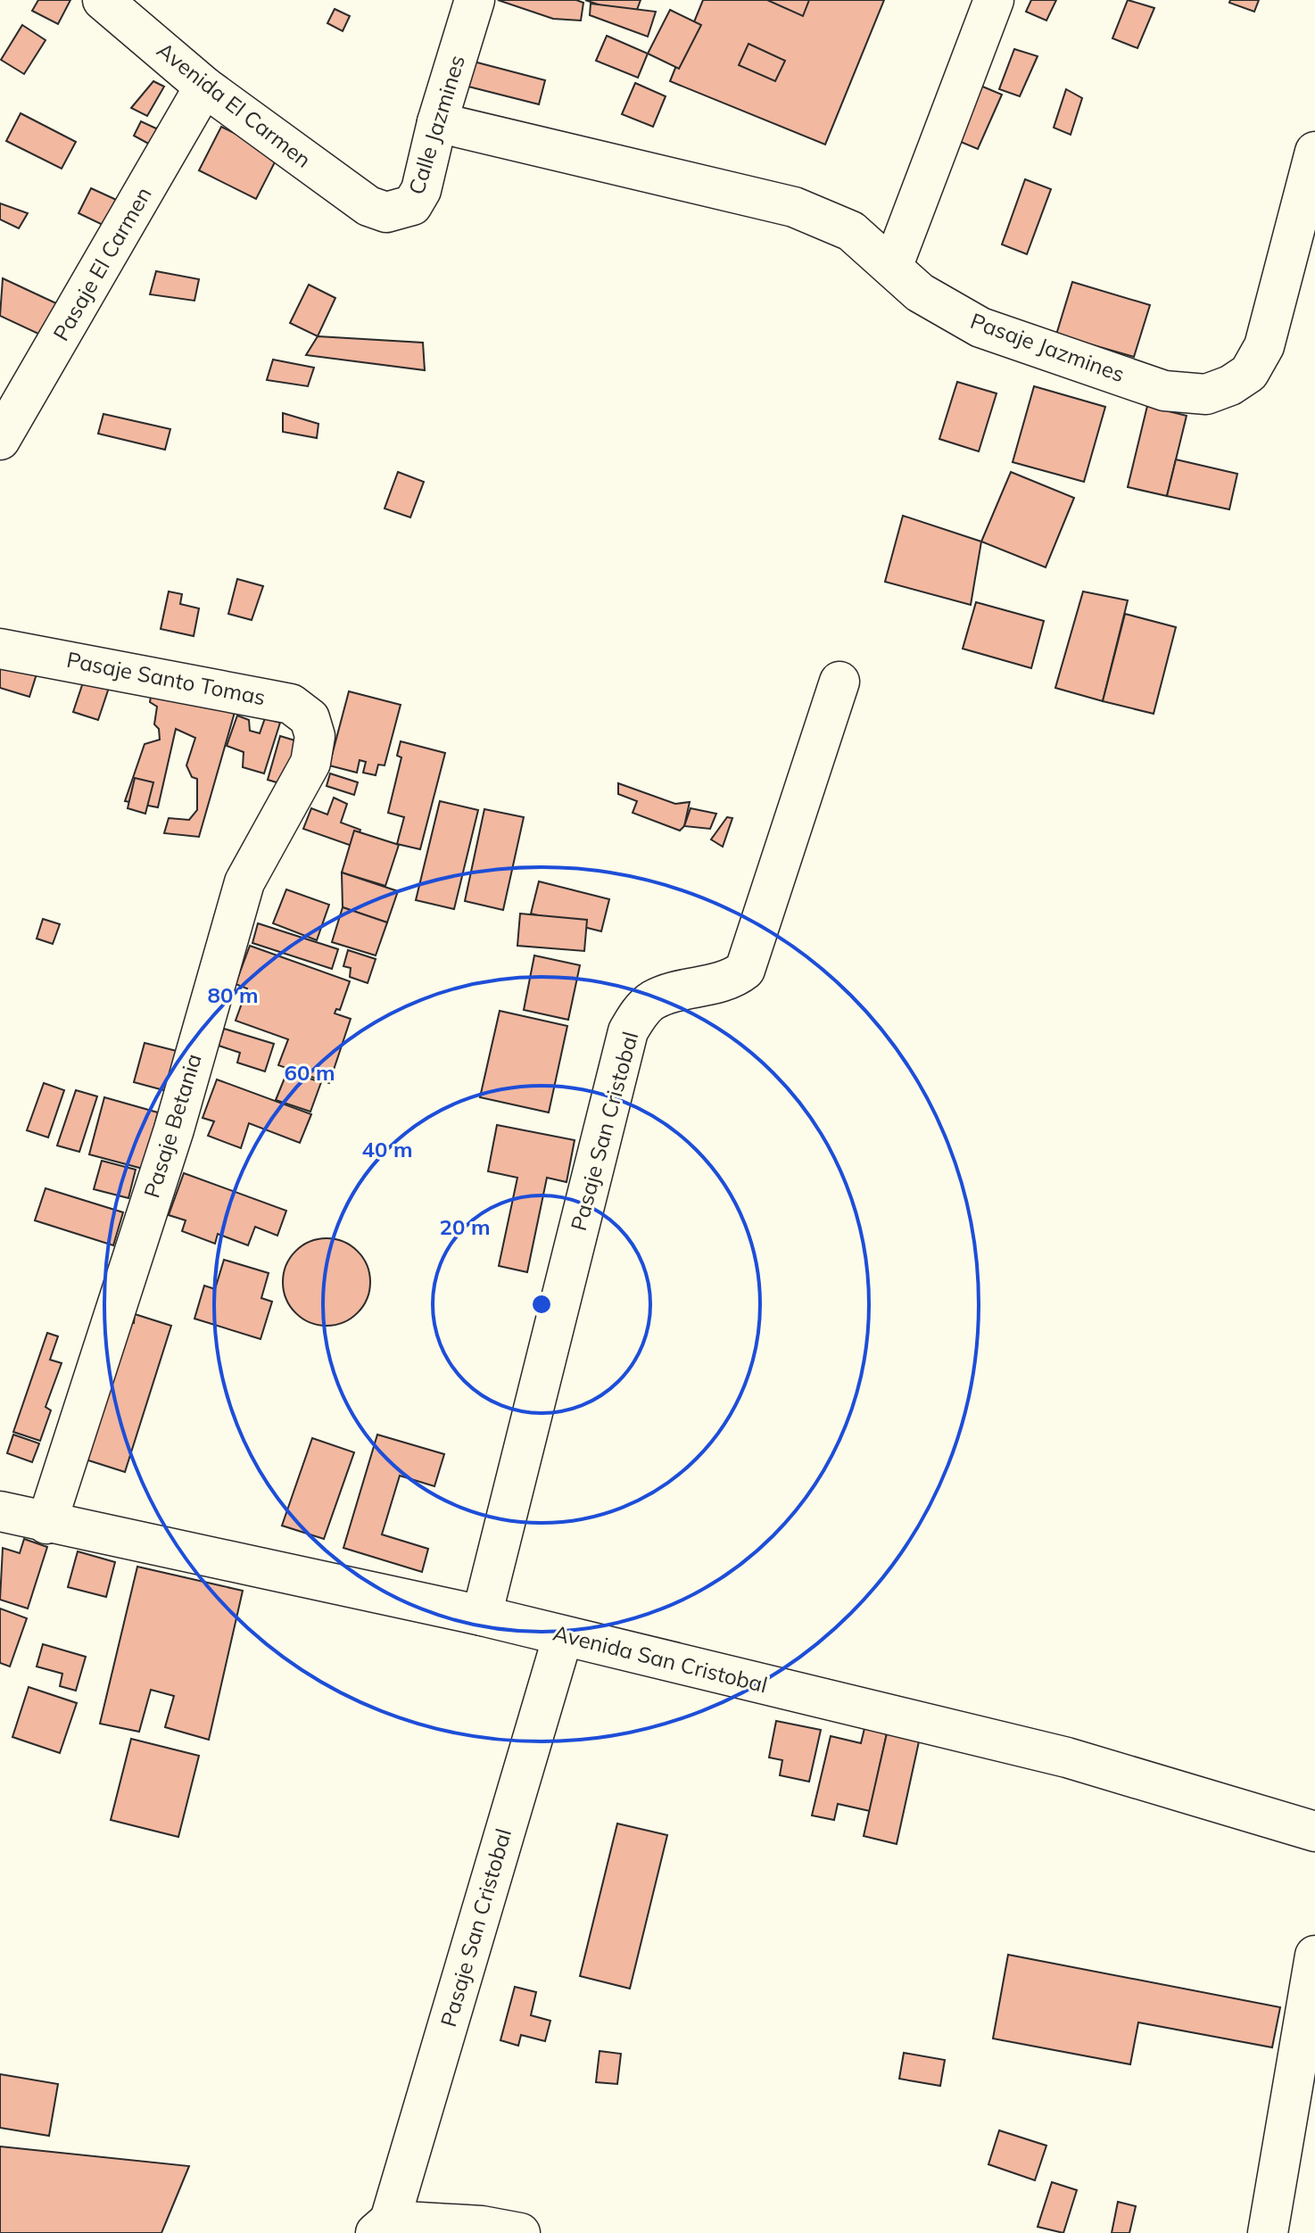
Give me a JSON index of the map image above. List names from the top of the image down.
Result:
{
  "streets": {
    "street": [
      "Avenida El Carmen",
      "Calle Jazmines",
      "Pasaje El Carmen",
      "Pasaje Jazmines",
      "Pasaje Santo Tomas",
      "Pasaje Betania",
      "Pasaje San Cristobal",
      "Avenida San Cristobal"
    ]
  },
  "crossings": [
    ["Avenida El Carmen", "Calle Jazmines"],
    ["Avenida El Carmen", "Pasaje El Carmen"],
    ["Calle Jazmines", "Pasaje Jazmines"],
    ["Pasaje Santo Tomas", "Pasaje Betania"],
    ["Pasaje Betania", "Avenida San Cristobal"],
    ["Pasaje San Cristobal", "Avenida San Cristobal"]
  ],
  "rings": [
    "80 m",
    "60 m",
    "40 m",
    "20 m"
  ]
}
